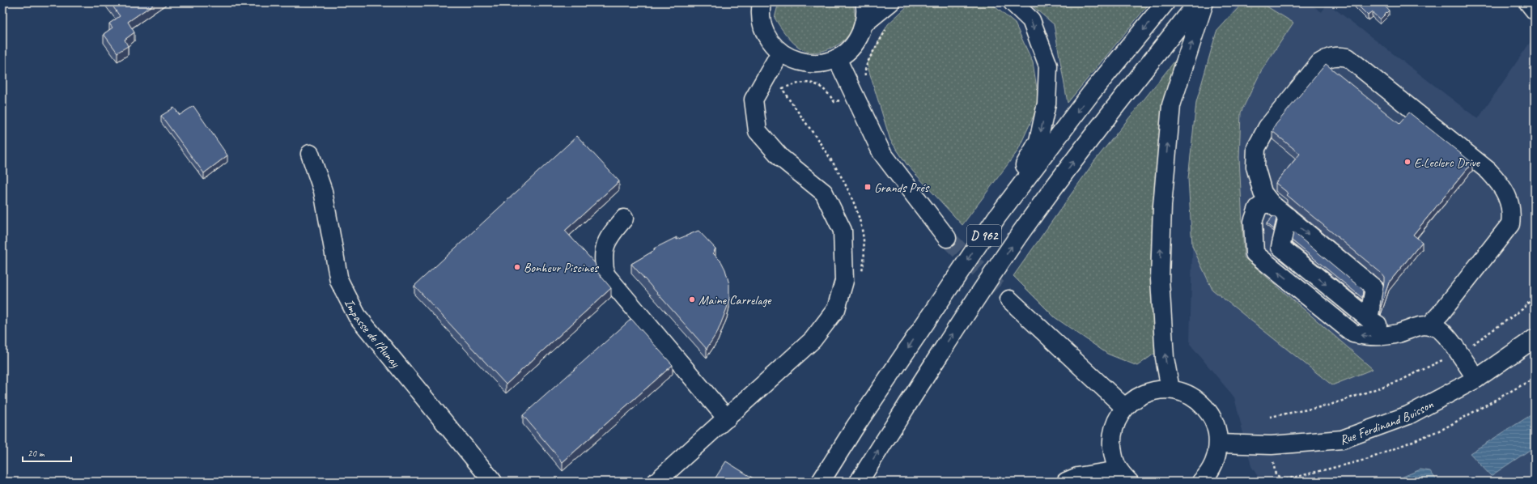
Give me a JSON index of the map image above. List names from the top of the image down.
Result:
{
  "streets": {
    "main road": ["D 962", "Impasse de l'Aunay", "Rue Ferdinand Buisson"]
  },
  "places": {
    "other": ["E.Leclerc Drive", "Bonheur Piscines", "Maine Carrelage"],
    "transit": ["Grands Prés"]
  },
  "scale_bar": "20 m"
}
